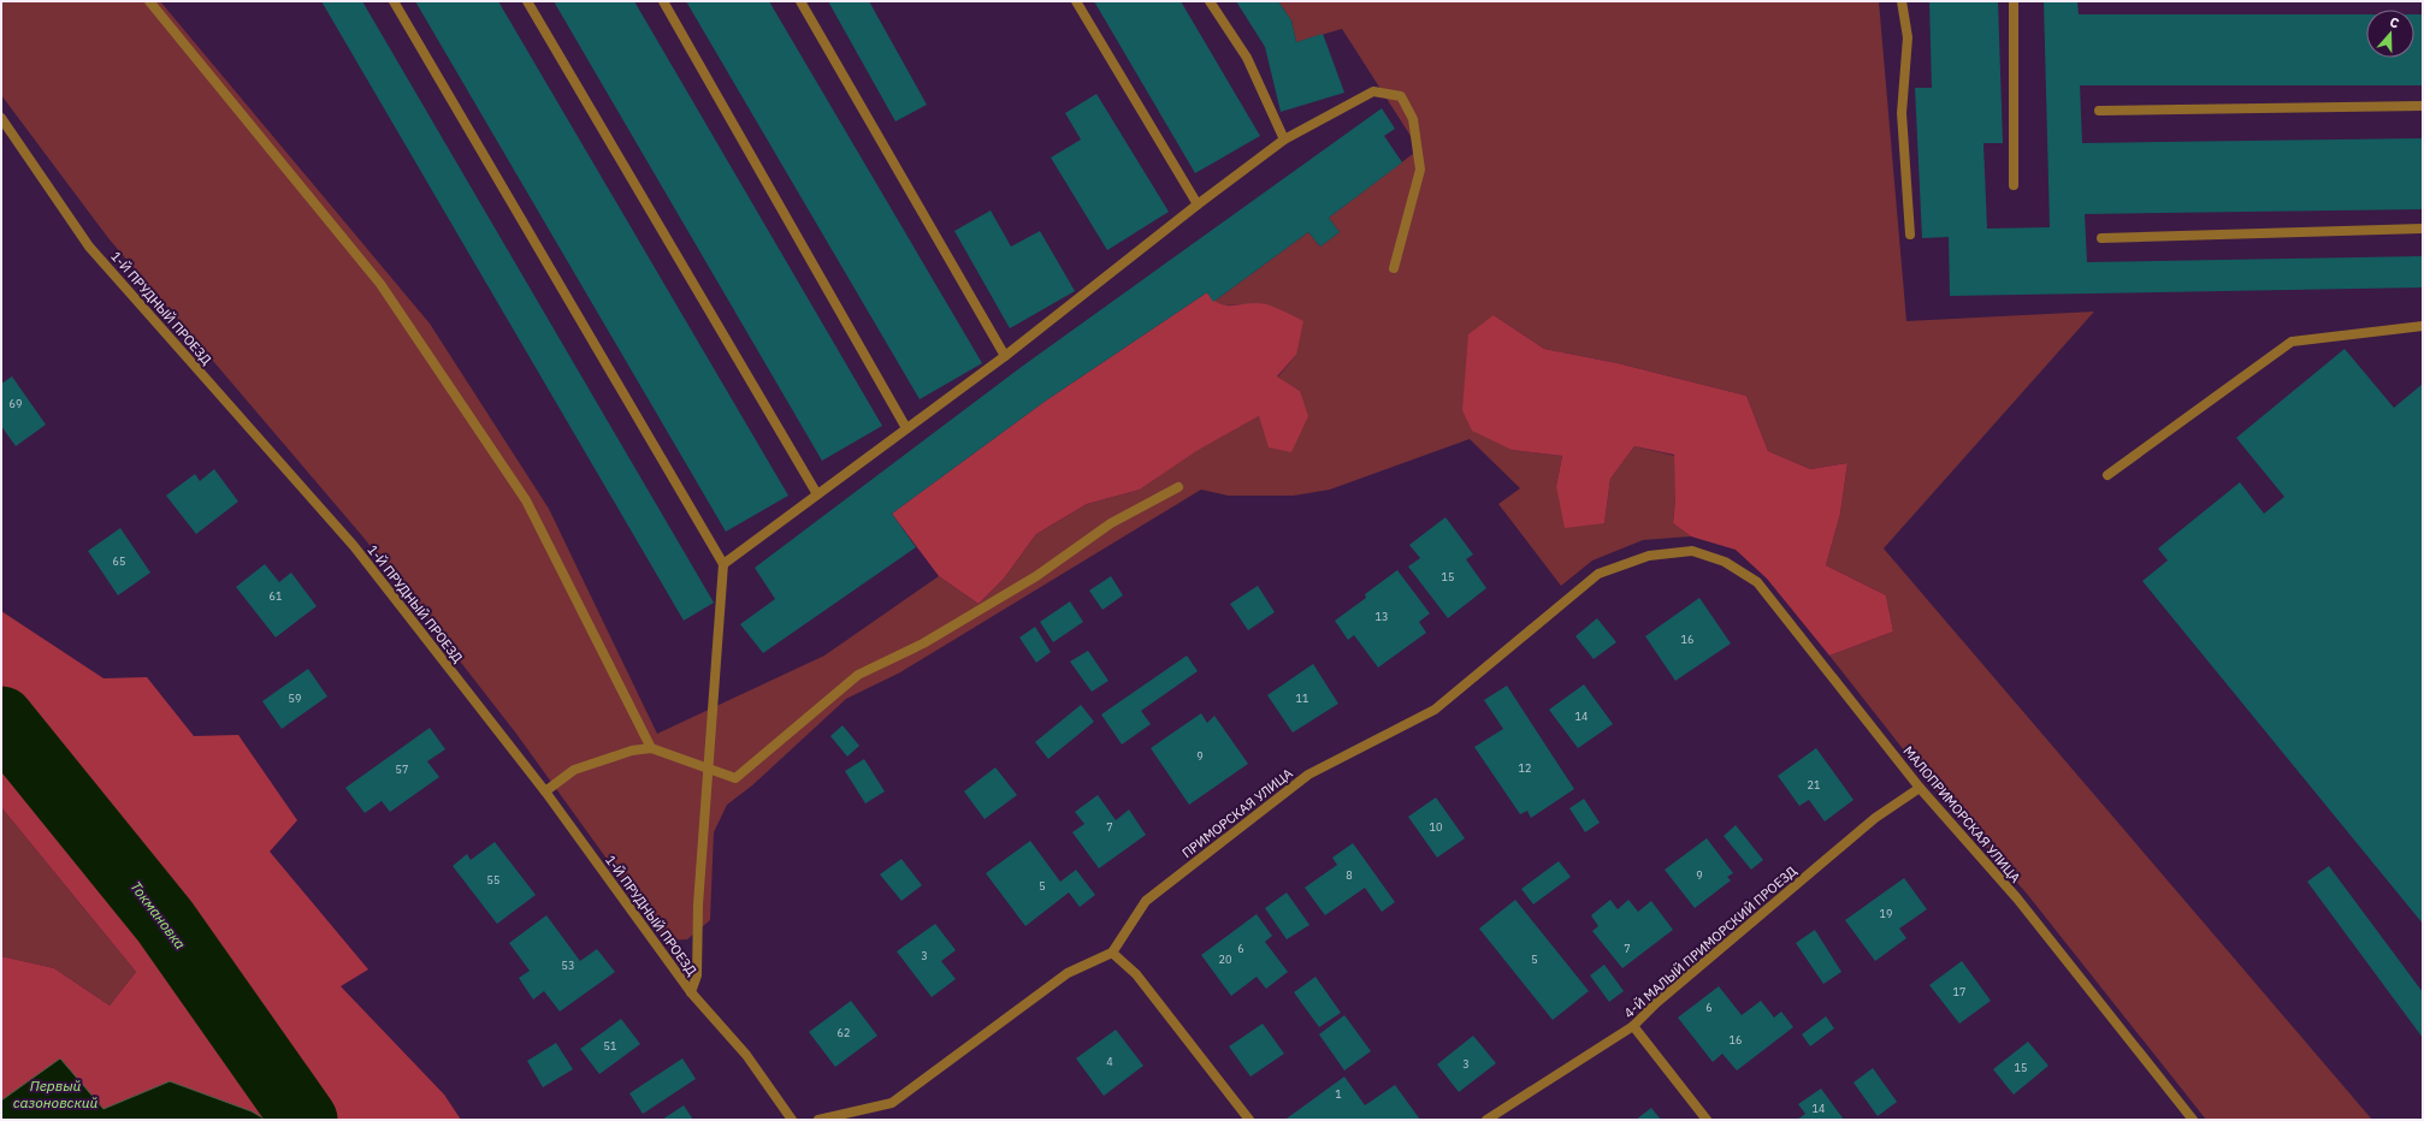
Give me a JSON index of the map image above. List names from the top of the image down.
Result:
{
  "streets": {
    "street": [
      "1-Й ПРУДНЫЙ ПРОЕЗД",
      "ПРИМОРСКАЯ УЛИЦА",
      "МАЛОПРИМОРСКАЯ УЛИЦА",
      "4-Й МАЛЫЙ ПРИМОРСКИЙ ПРОЕЗД"
    ]
  },
  "crossings": [
    ["ПРИМОРСКАЯ УЛИЦА", "МАЛОПРИМОРСКАЯ УЛИЦА"],
    ["МАЛОПРИМОРСКАЯ УЛИЦА", "4-Й МАЛЫЙ ПРИМОРСКИЙ ПРОЕЗД"]
  ],
  "water": ["Токмановка", "Первый сазоновский"],
  "house_numbers": [
    "69",
    "65",
    "15",
    "61",
    "13",
    "16",
    "59",
    "11",
    "14",
    "9",
    "12",
    "57",
    "21",
    "7",
    "10",
    "8",
    "9",
    "55",
    "5",
    "19",
    "6",
    "7",
    "3",
    "20",
    "5",
    "53",
    "17",
    "6",
    "62",
    "16",
    "51",
    "4",
    "3",
    "15",
    "1",
    "14"
  ],
  "north": "top"
}
